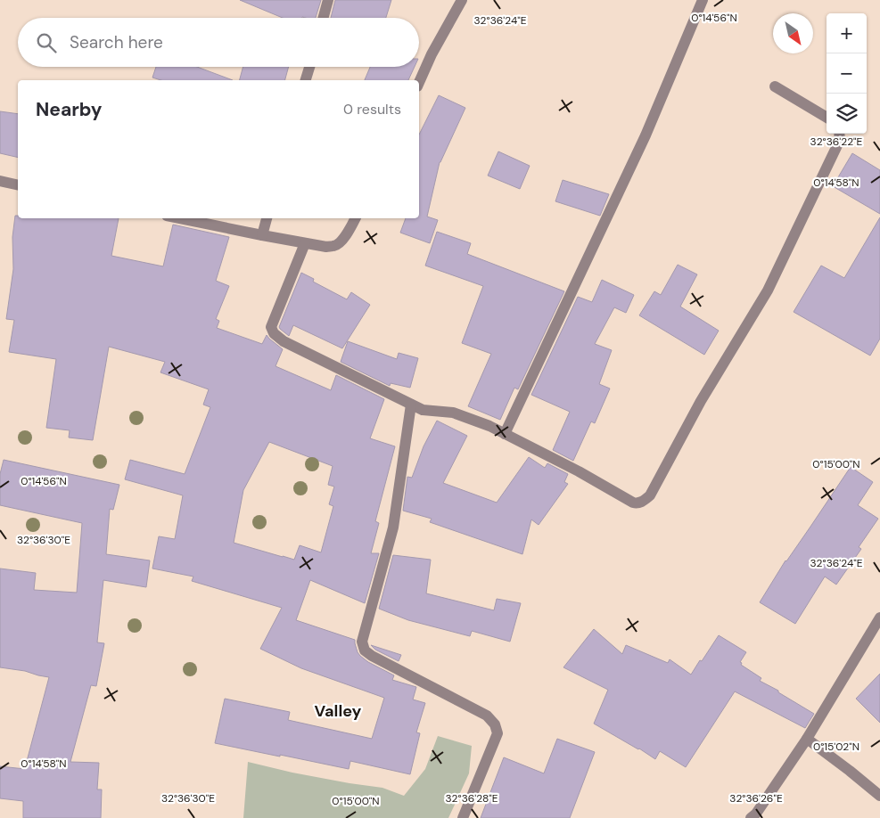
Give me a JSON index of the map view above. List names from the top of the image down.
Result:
{
  "districts": ["Valley"],
  "north": "bottom right",
  "page": {
    "map_buttons": ["+", "−"],
    "search": "Search here",
    "heading": ["Nearby", "0 results"]
  },
  "coordinates": [
    "0°14'56\"N",
    "32°36'24\"E",
    "32°36'22\"E",
    "0°14'58\"N",
    "0°15'00\"N",
    "32°36'30\"E",
    "0°15'02\"N",
    "32°36'28\"E",
    "32°36'26\"E"
  ]
}
